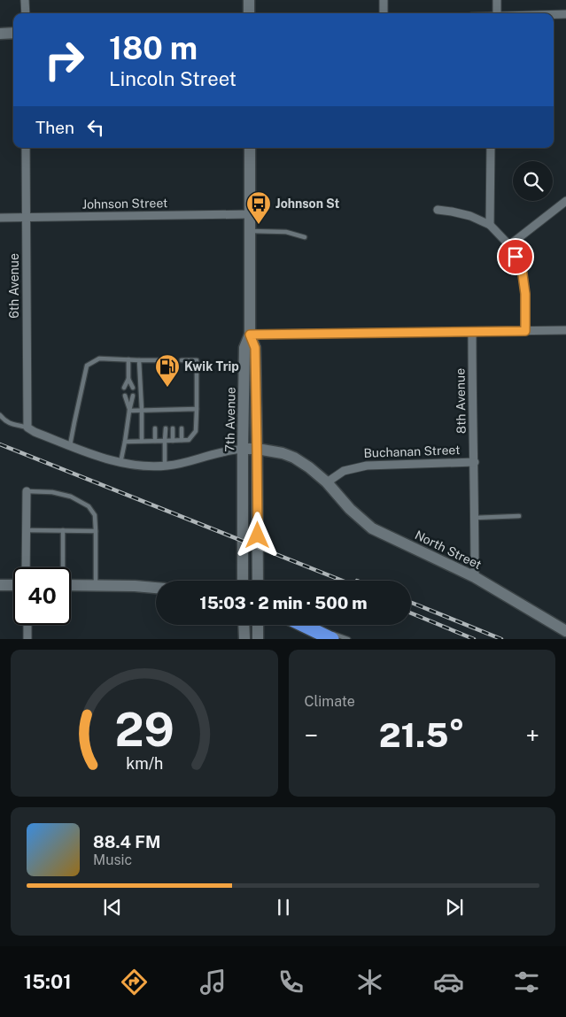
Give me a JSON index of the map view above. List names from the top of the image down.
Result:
{
  "streets": {
    "street": [
      "Johnson Street",
      "6th Avenue",
      "8th Avenue",
      "7th Avenue",
      "Buchanan Street",
      "North Street"
    ]
  },
  "crossings": [
    ["Johnson Street", "6th Avenue"],
    ["Johnson Street", "7th Avenue"],
    ["8th Avenue", "Buchanan Street"],
    ["8th Avenue", "North Street"],
    ["Buchanan Street", "North Street"]
  ],
  "places": {
    "bus stop": ["Johnson St"],
    "fuel station": ["Kwik Trip"]
  },
  "page": {
    "turn": ["180 m", "Lincoln Street"],
    "then": "Then",
    "limit": "40",
    "trip": "15:03 · 2 min · 500 m",
    "tile": "Climate",
    "heat": ["−", "21.5°", "+"],
    "song": ["88.4 FM", "Music"],
    "tabs": "15:01",
    "gauge": ["29", "km/h"]
  }
}
